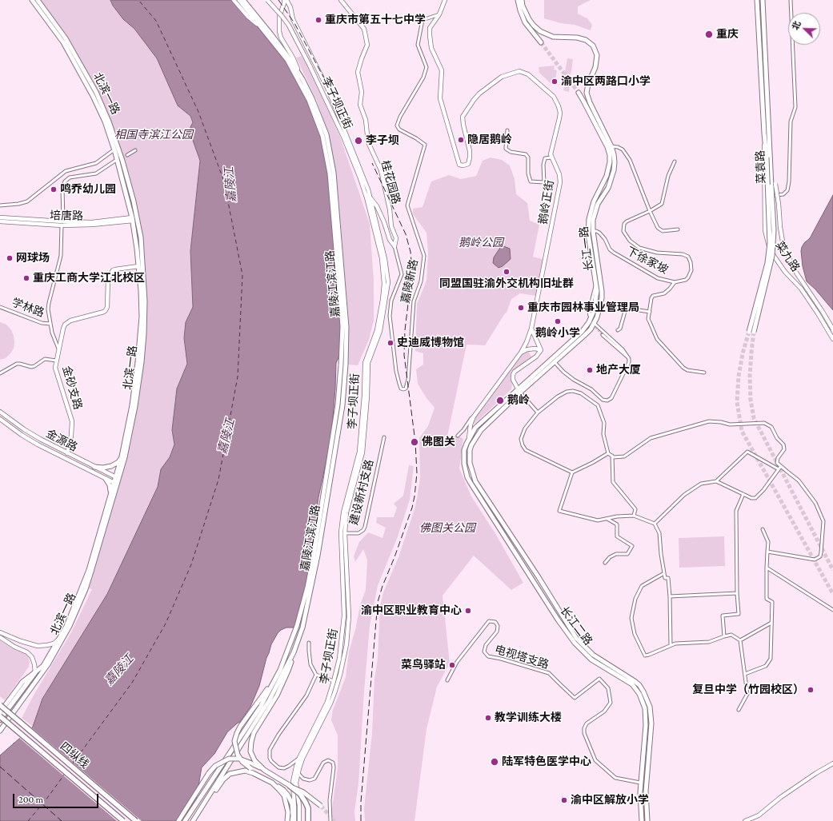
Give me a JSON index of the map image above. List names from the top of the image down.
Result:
{
  "streets": {
    "highway": ["四纵线"],
    "main road": [
      "北滨一路",
      "李子坝正街",
      "菜袁路",
      "桂花园路",
      "鹅岭正街",
      "培唐路",
      "长江一路",
      "菜九路",
      "嘉陵新路",
      "嘉陵江滨江路",
      "金砂支路",
      "金源路",
      "长江二路"
    ],
    "street": [
      "下徐家坡",
      "学林路",
      "建设新村支路",
      "电视塔支路"
    ]
  },
  "crossings": [
    ["北滨一路", "培唐路"],
    ["北滨一路", "金砂支路"],
    ["北滨一路", "金源路"],
    ["李子坝正街", "嘉陵新路"],
    ["李子坝正街", "建设新村支路"],
    ["菜袁路", "菜九路"],
    ["桂花园路", "嘉陵新路"],
    ["鹅岭正街", "长江一路"],
    ["鹅岭正街", "长江二路"],
    ["长江一路", "下徐家坡"],
    ["长江一路", "长江二路"],
    ["金砂支路", "金源路"],
    ["长江二路", "电视塔支路"]
  ],
  "water": ["嘉陵江"],
  "parks": ["相国寺滨江公园", "鹅岭公园", "佛图关公园"],
  "places": [
    "重庆市第五十七中学",
    "重庆",
    "渝中区两路口小学",
    "隐居鹅岭",
    "李子坝",
    "鸣乔幼儿园",
    "网球场",
    "同盟国驻渝外交机构旧址群",
    "重庆工商大学江北校区",
    "重庆市园林事业管理局",
    "鹅岭小学",
    "史迪威博物馆",
    "地产大厦",
    "鹅岭",
    "佛图关",
    "渝中区职业教育中心",
    "菜鸟驿站",
    "复旦中学（竹园校区）",
    "教学训练大楼",
    "陆军特色医学中心",
    "渝中区解放小学"
  ],
  "scale_bar": "200 m",
  "north": "top left"
}
